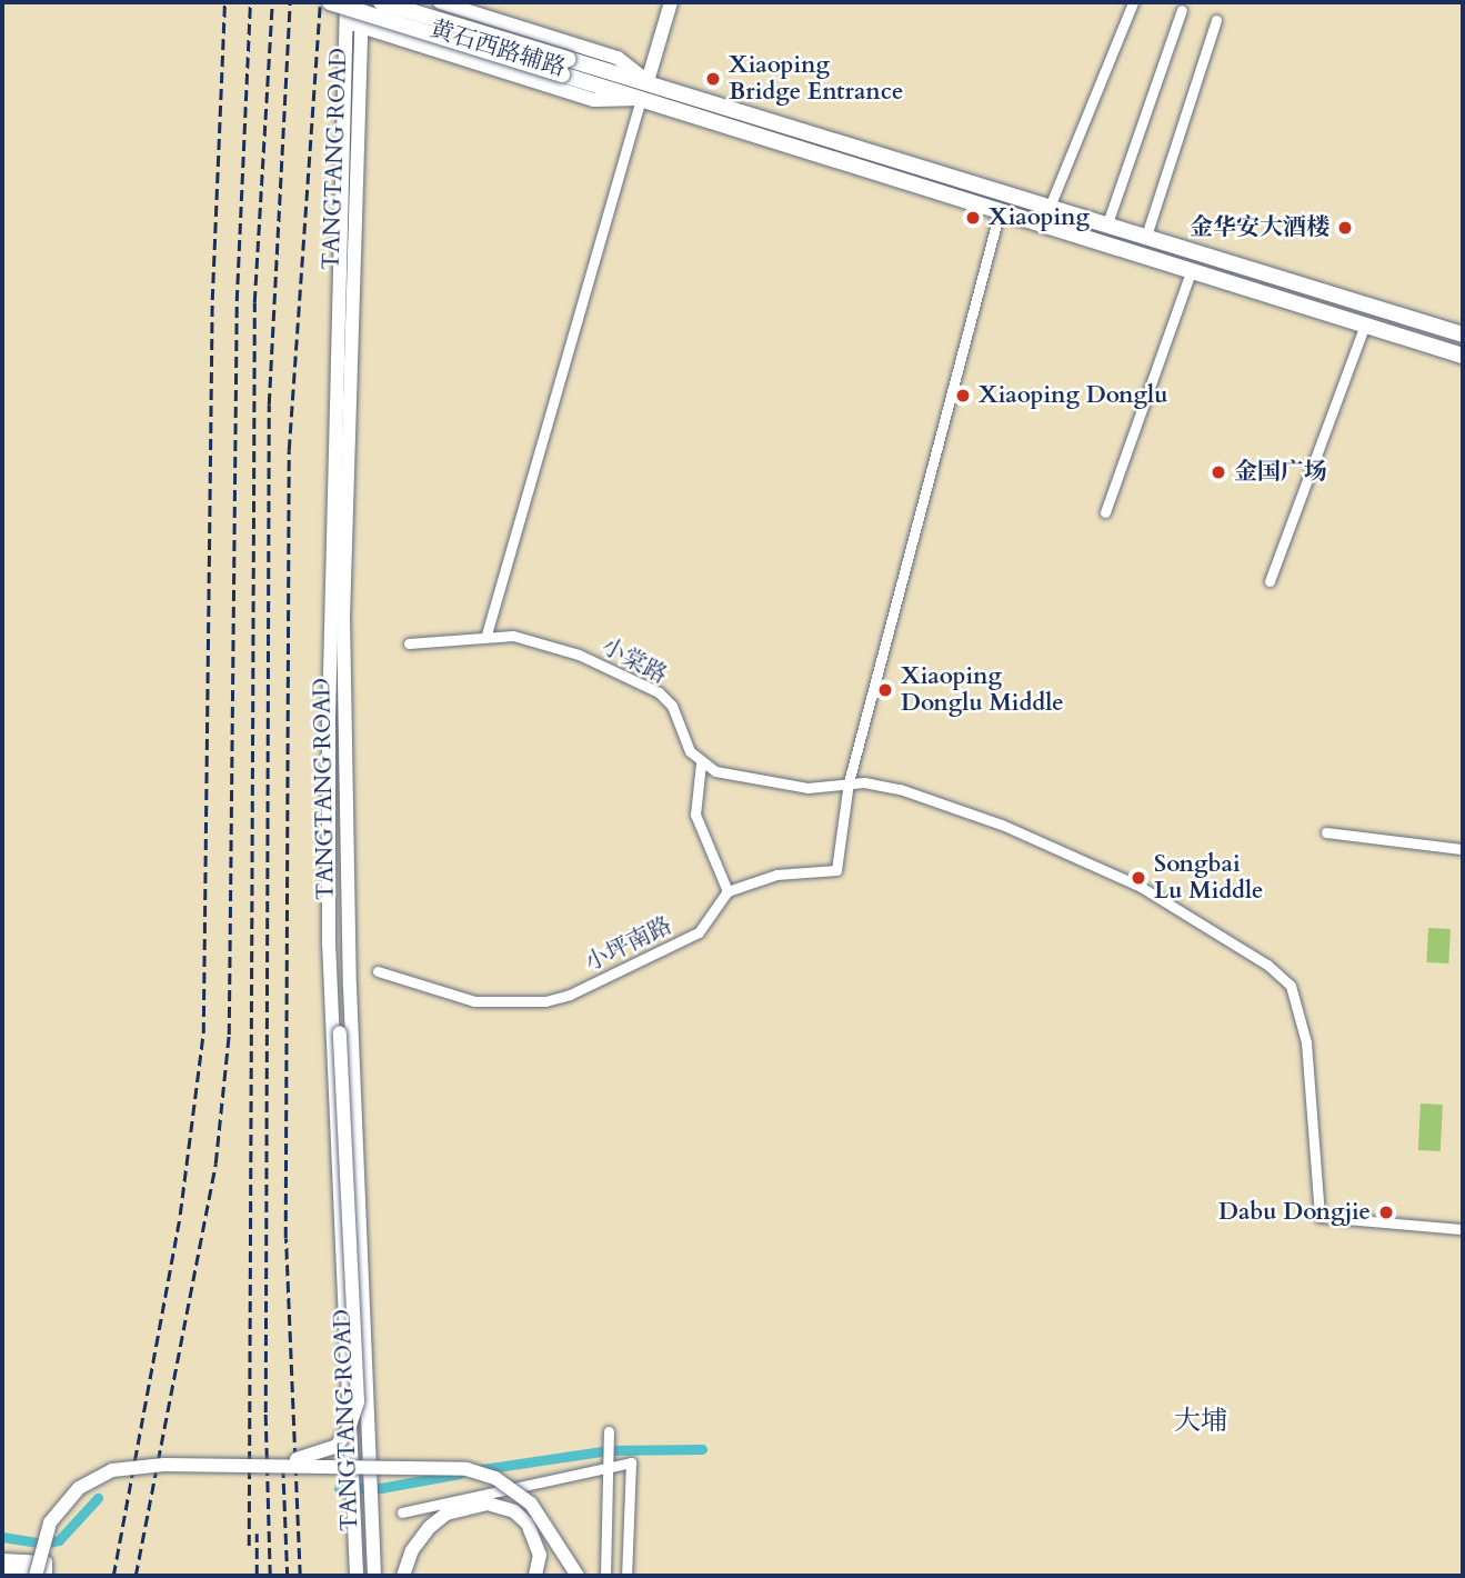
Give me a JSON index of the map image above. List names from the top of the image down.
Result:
{
  "streets": {
    "street": [
      "黄石西路辅路",
      "TANGTANG ROAD",
      "小棠路",
      "小坪南路"
    ]
  },
  "crossings": [
    ["黄石西路辅路", "TANGTANG ROAD"]
  ],
  "districts": ["大埔"],
  "places": [
    "Xiaoping Bridge Entrance",
    "Xiaoping",
    "金华安大酒楼",
    "Xiaoping Donglu",
    "金国广场",
    "Xiaoping Donglu Middle",
    "Songbai Lu Middle",
    "Dabu Dongjie"
  ]
}
